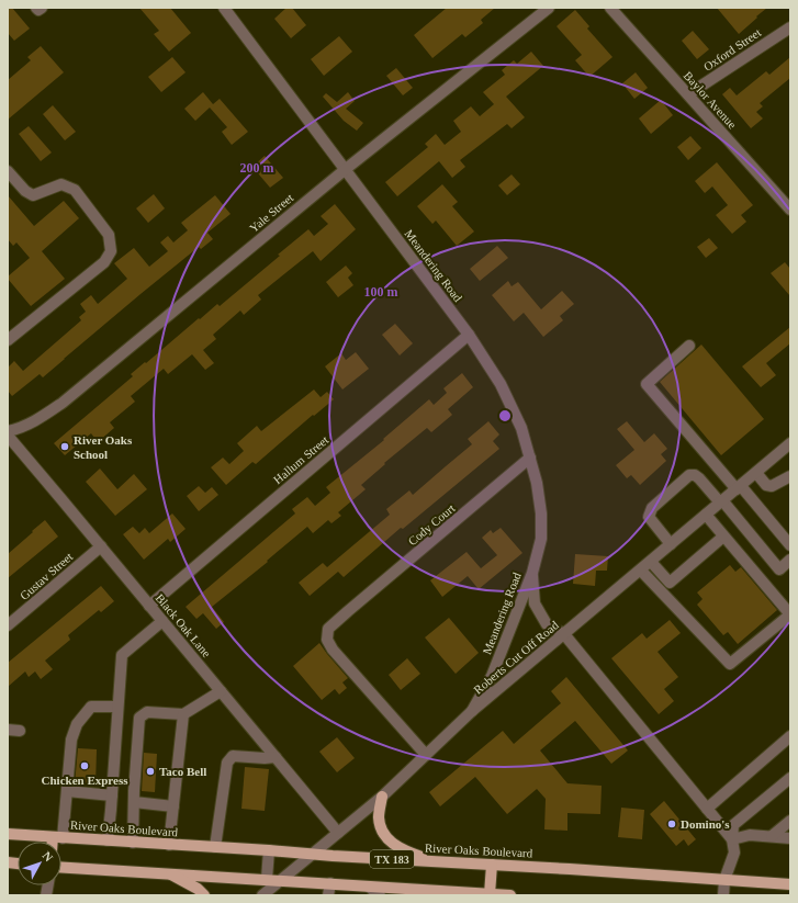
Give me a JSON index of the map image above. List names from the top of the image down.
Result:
{
  "streets": {
    "main road": ["River Oaks Boulevard", "TX 183"],
    "street": [
      "Oxford Street",
      "Baylor Avenue",
      "Yale Street",
      "Meandering Road",
      "Hallum Street",
      "Cody Court",
      "Gustav Street",
      "Black Oak Lane",
      "Roberts Cut Off Road"
    ]
  },
  "crossings": [
    ["Oxford Street", "Baylor Avenue"],
    ["Yale Street", "Meandering Road"],
    ["Meandering Road", "Hallum Street"],
    ["Meandering Road", "Cody Court"],
    ["Meandering Road", "Roberts Cut Off Road"],
    ["Hallum Street", "Black Oak Lane"],
    ["Cody Court", "Roberts Cut Off Road"],
    ["Gustav Street", "Black Oak Lane"],
    ["Black Oak Lane", "Roberts Cut Off Road"],
    ["Roberts Cut Off Road", "River Oaks Boulevard"]
  ],
  "places": [
    "River Oaks School",
    "Chicken Express",
    "Taco Bell",
    "Domino's"
  ],
  "north": "top right",
  "rings": ["200 m", "100 m"]
}
